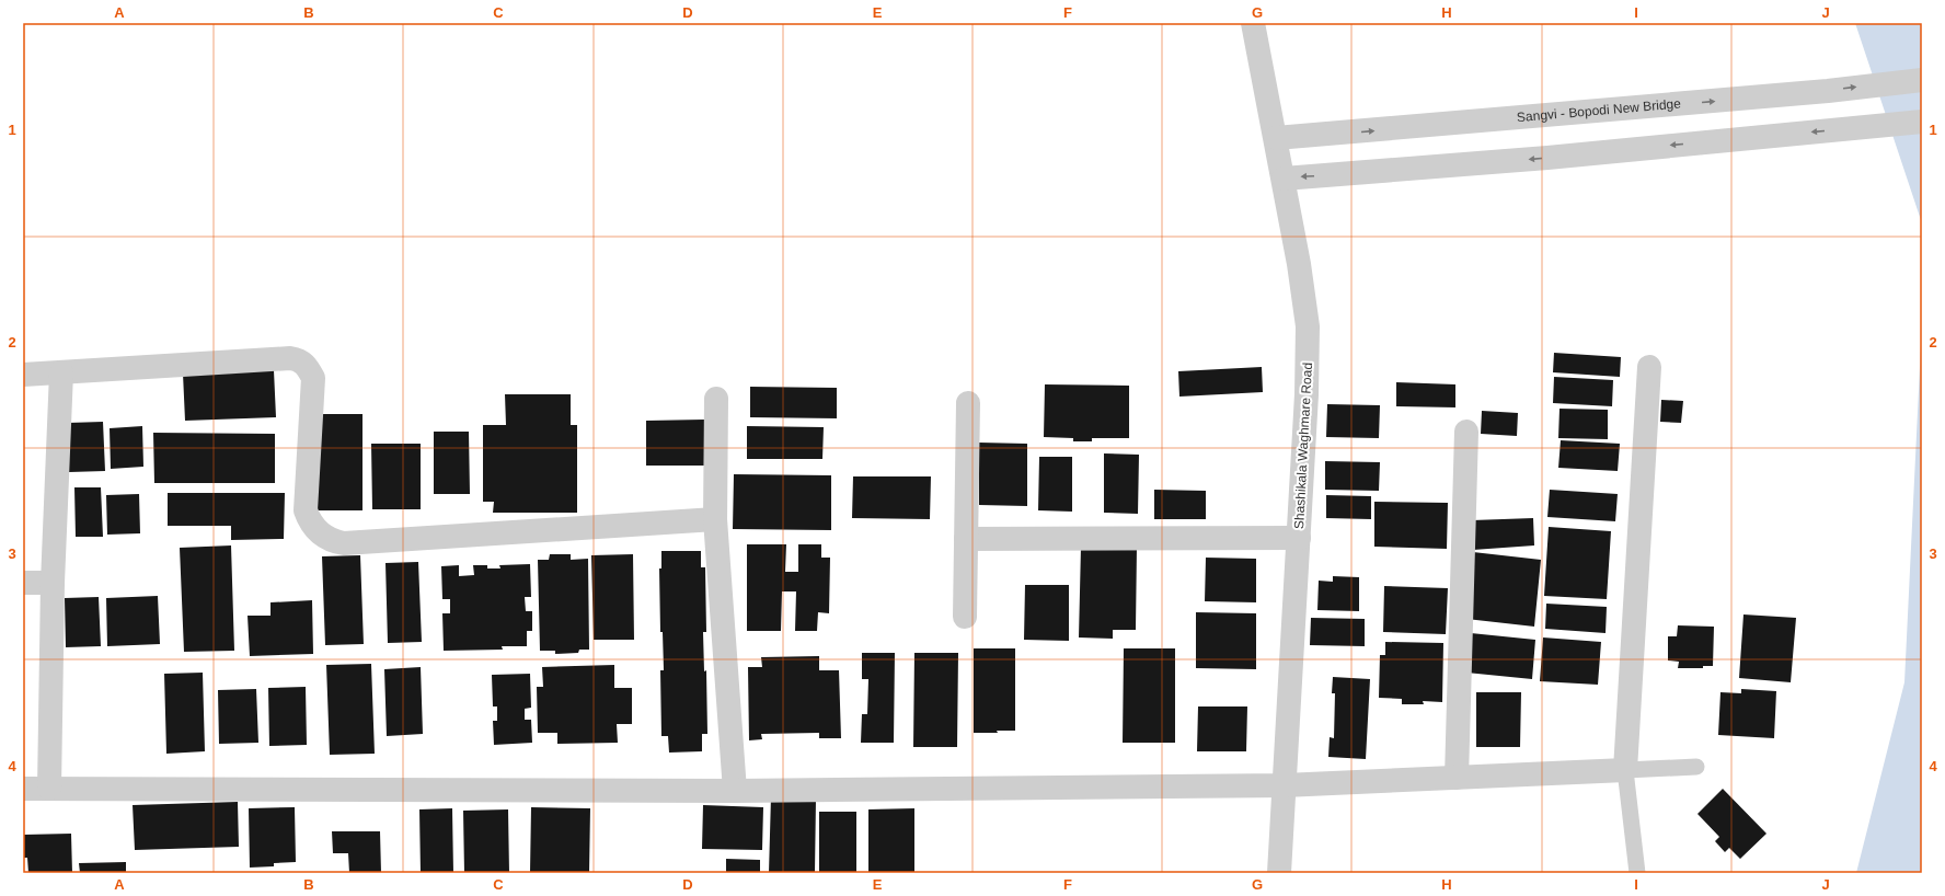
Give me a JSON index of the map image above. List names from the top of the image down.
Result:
{
  "streets": {
    "street": ["Sangvi - Bopodi New Bridge", "Shashikala Waghmare Road"]
  },
  "crossings": [
    ["Sangvi - Bopodi New Bridge", "Shashikala Waghmare Road"]
  ],
  "grid": {
    "columns": [
      "A",
      "B",
      "C",
      "D",
      "E",
      "F",
      "G",
      "H",
      "I",
      "J"
    ],
    "rows": [
      "1",
      "2",
      "3",
      "4"
    ]
  }
}
